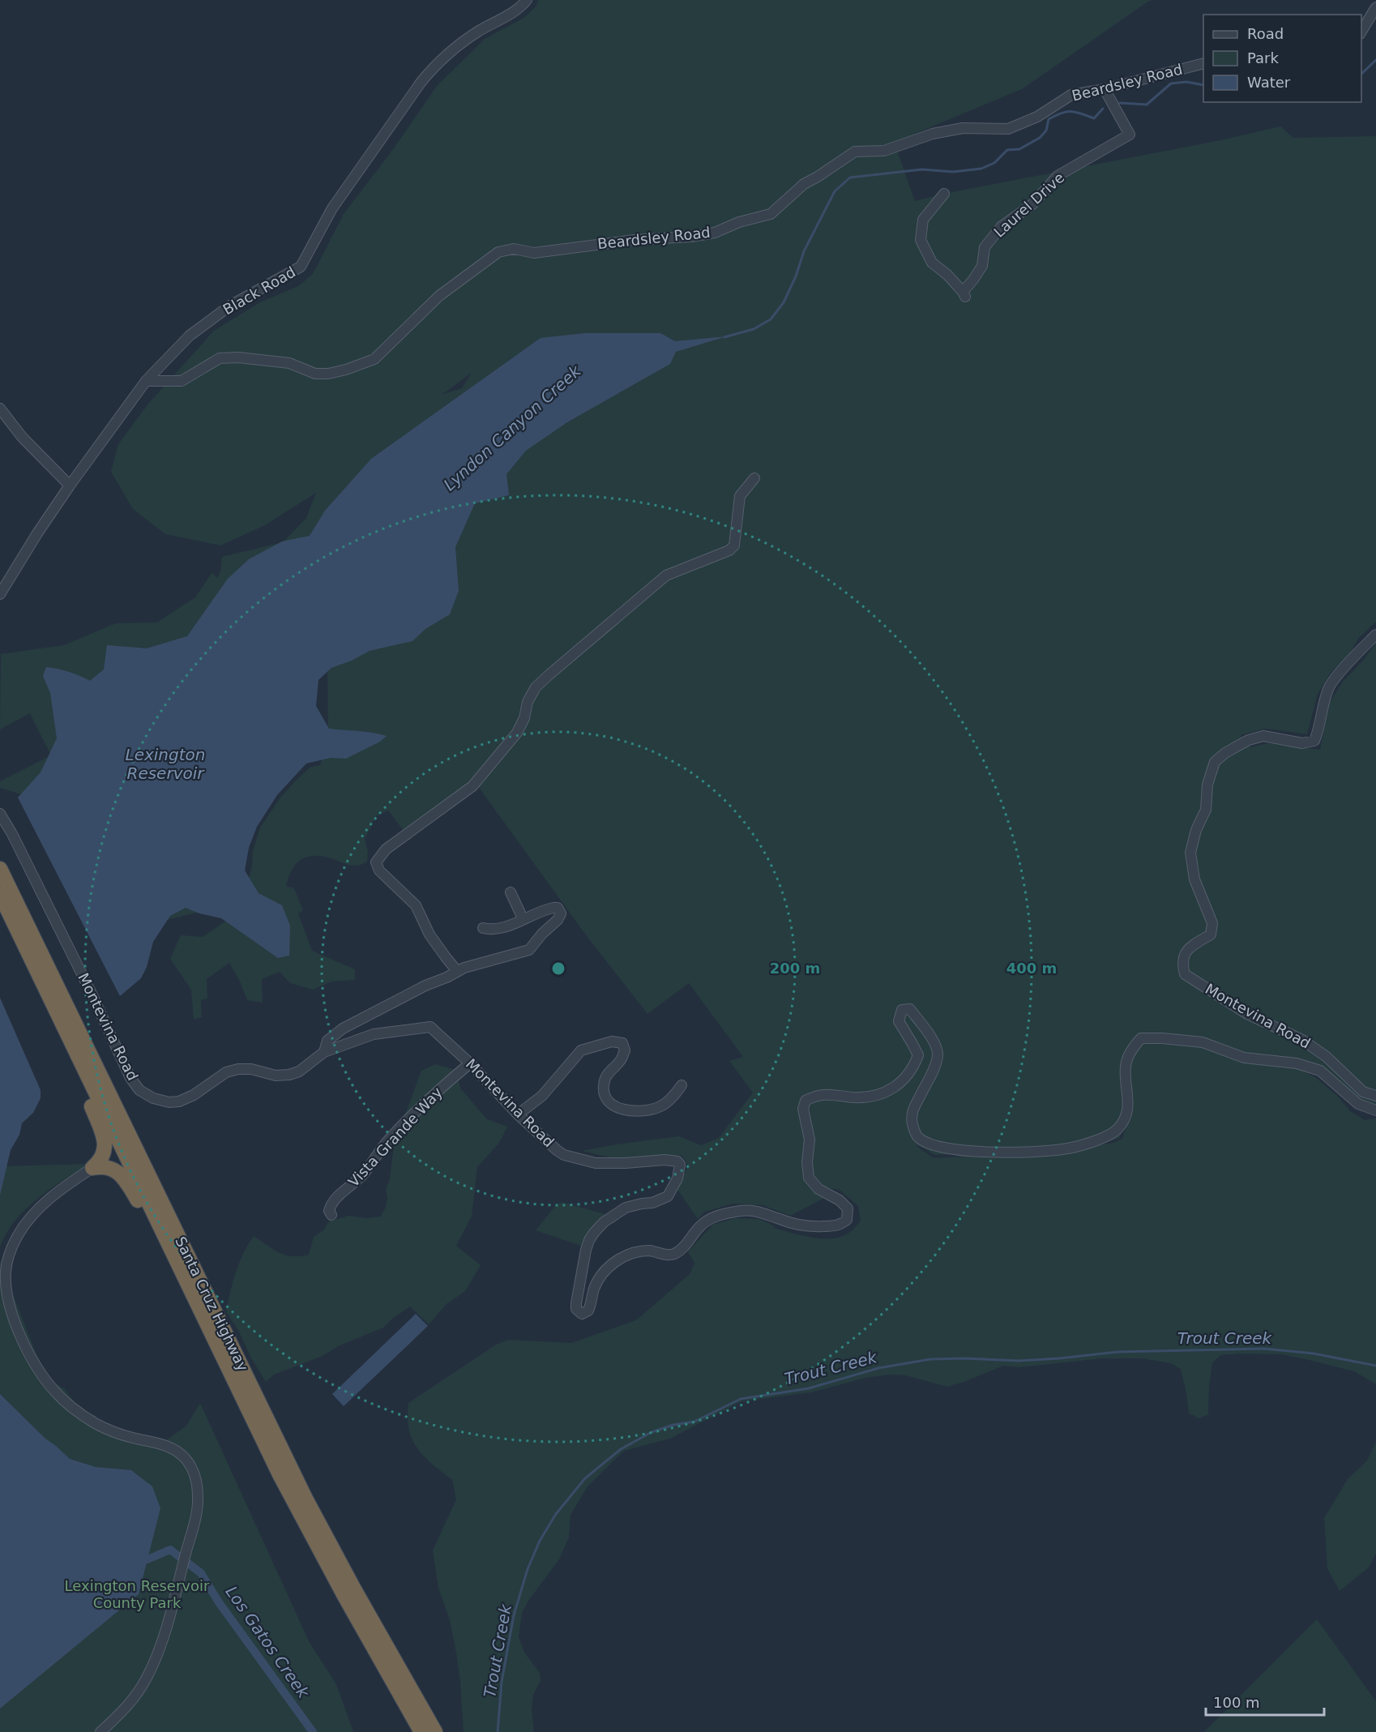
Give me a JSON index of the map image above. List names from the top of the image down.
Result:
{
  "streets": {
    "highway": ["Santa Cruz Highway"],
    "street": [
      "Beardsley Road",
      "Laurel Drive",
      "Black Road",
      "Montevina Road",
      "Vista Grande Way"
    ]
  },
  "crossings": [
    ["Beardsley Road", "Laurel Drive"],
    ["Beardsley Road", "Black Road"],
    ["Montevina Road", "Vista Grande Way"]
  ],
  "water": [
    "Lyndon Canyon Creek",
    "Lexington Reservoir",
    "Trout Creek",
    "Los Gatos Creek"
  ],
  "parks": ["Lexington Reservoir County Park"],
  "legend": ["Road", "Park", "Water"],
  "scale_bar": "100 m",
  "rings": ["200 m", "400 m"]
}
